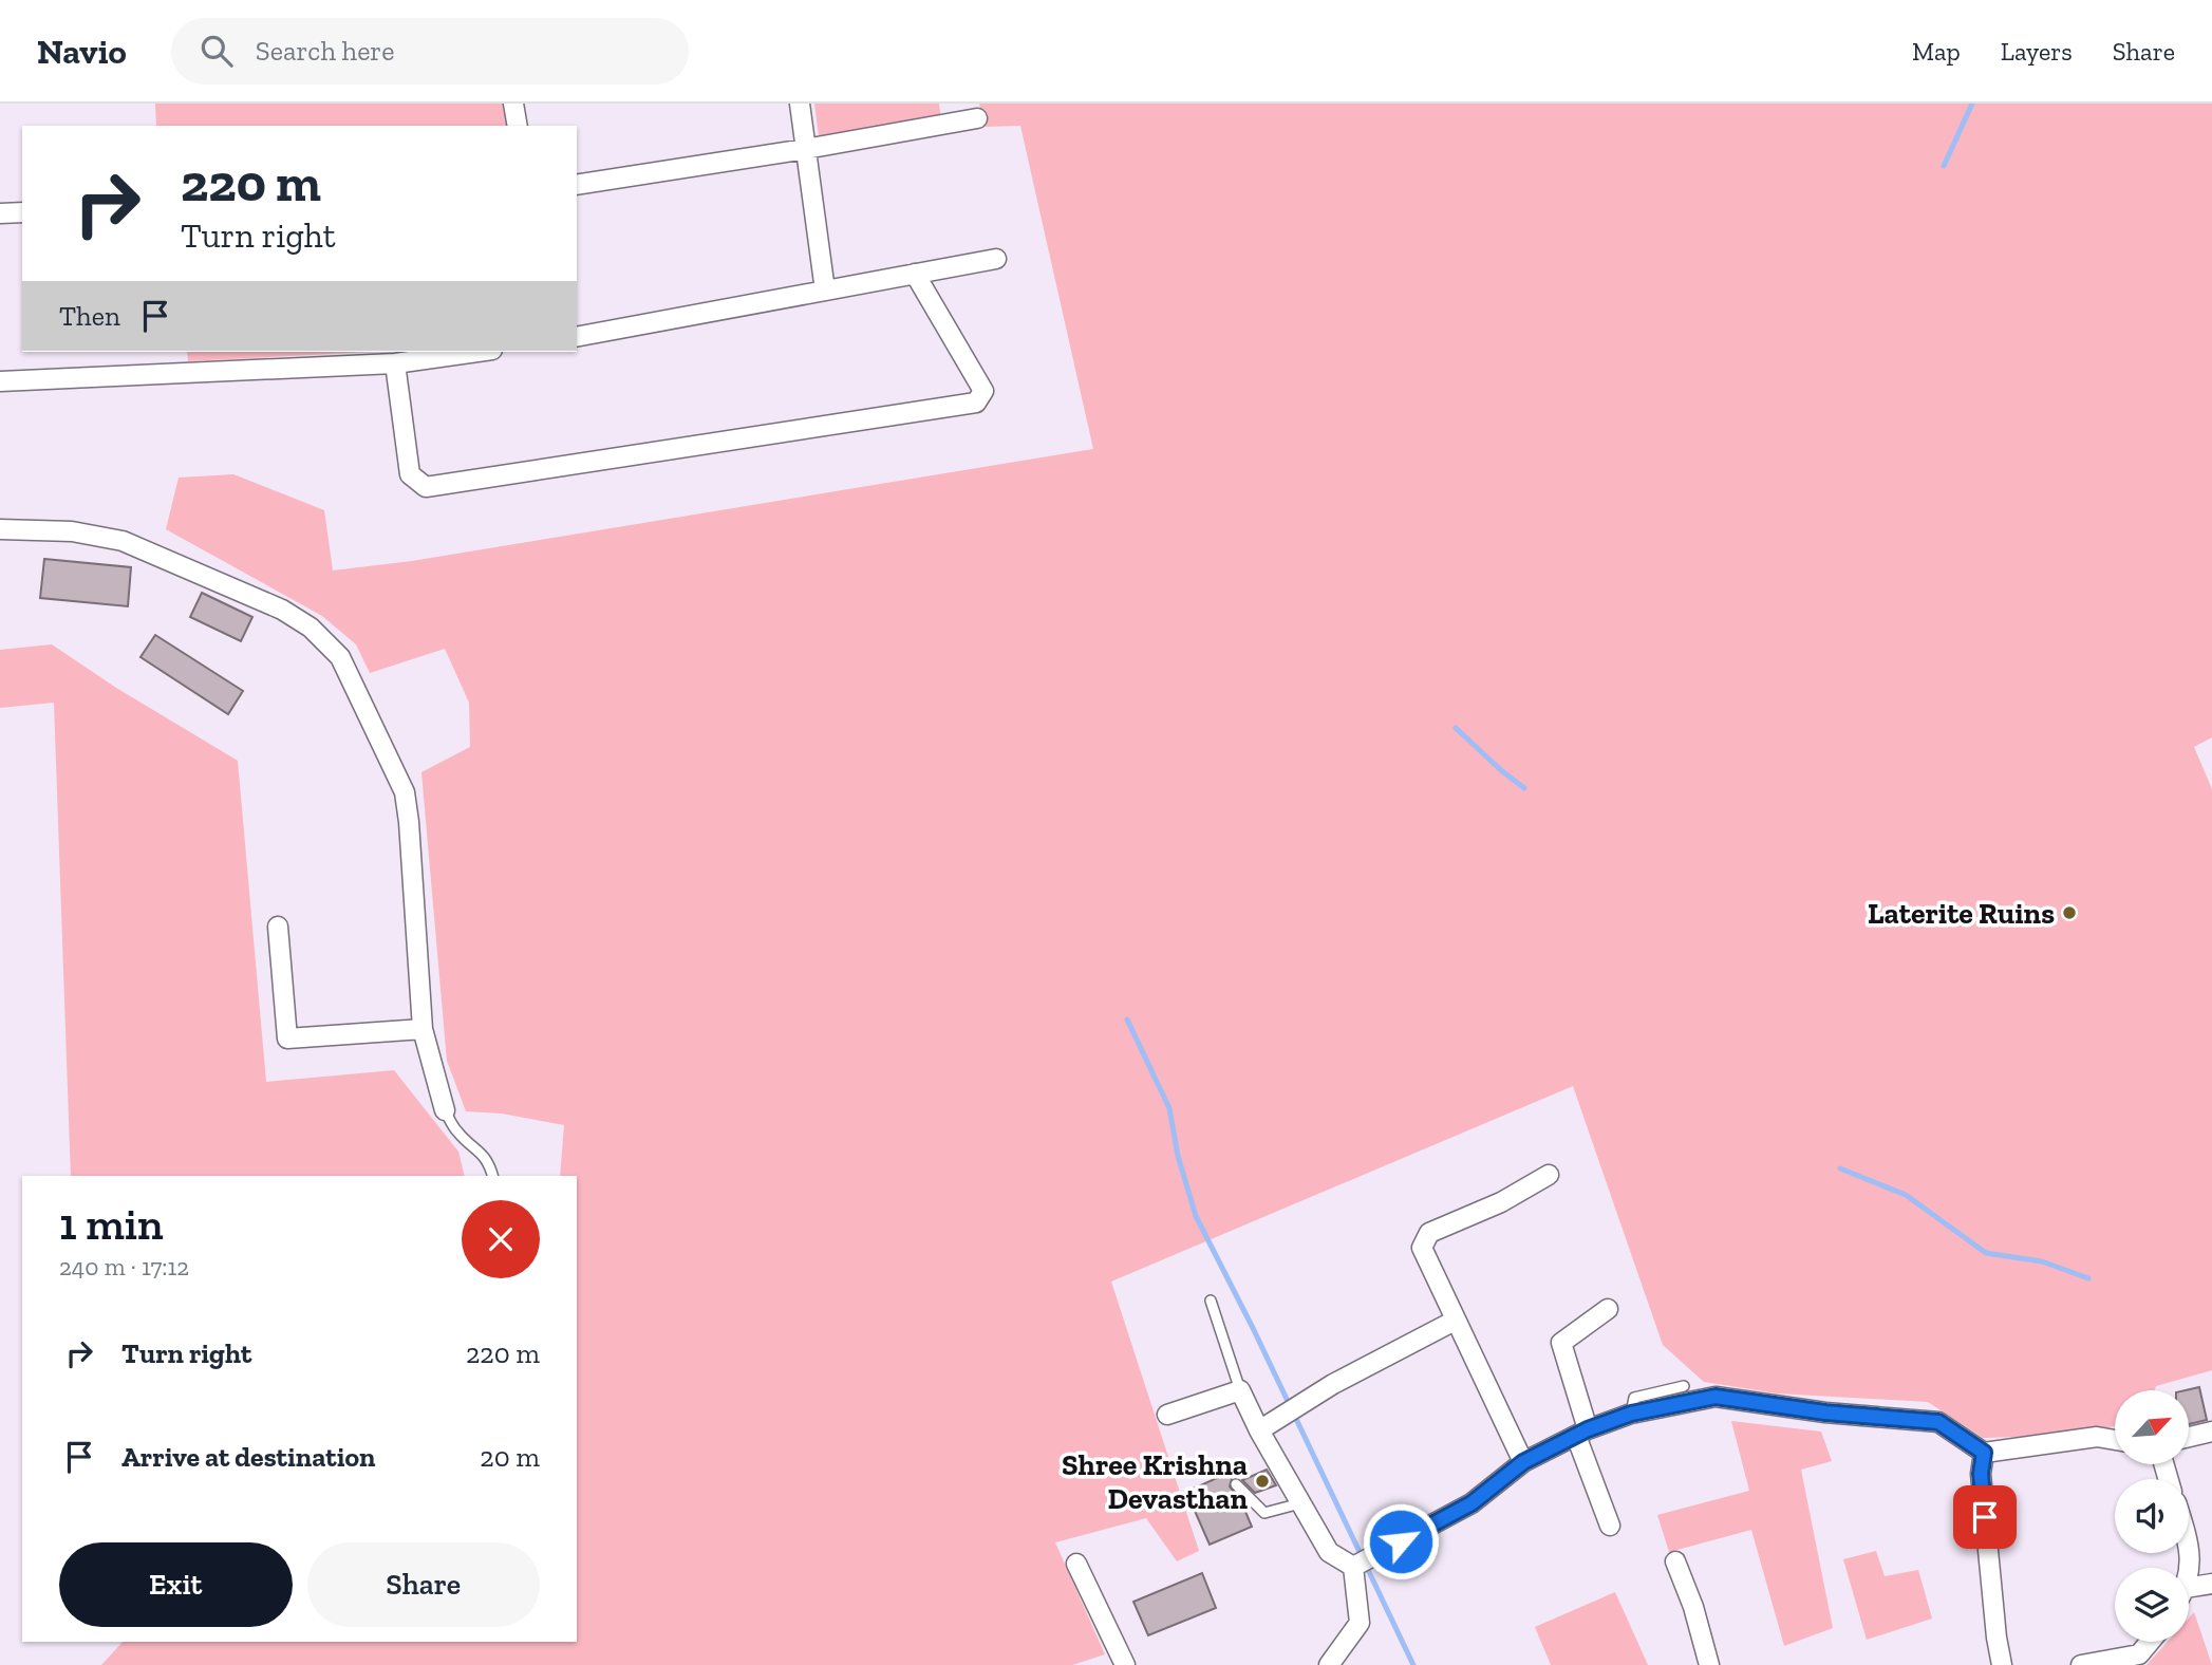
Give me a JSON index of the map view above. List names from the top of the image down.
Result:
{
  "places": ["Laterite Ruins", "Shree Krishna Devasthan"],
  "north": "top right",
  "page": {
    "header": "Navio",
    "search": "Search here",
    "nav": ["Map", "Layers", "Share"],
    "turn": ["220 m", "Turn right"],
    "then": "Then",
    "heading": ["1 min", "240 m · 17:12"],
    "list": [
      {
        "name": "Turn right",
        "value": "220 m"
      },
      {
        "name": "Arrive at destination",
        "value": "20 m"
      }
    ],
    "buttons": ["Exit", "Share"]
  }
}
